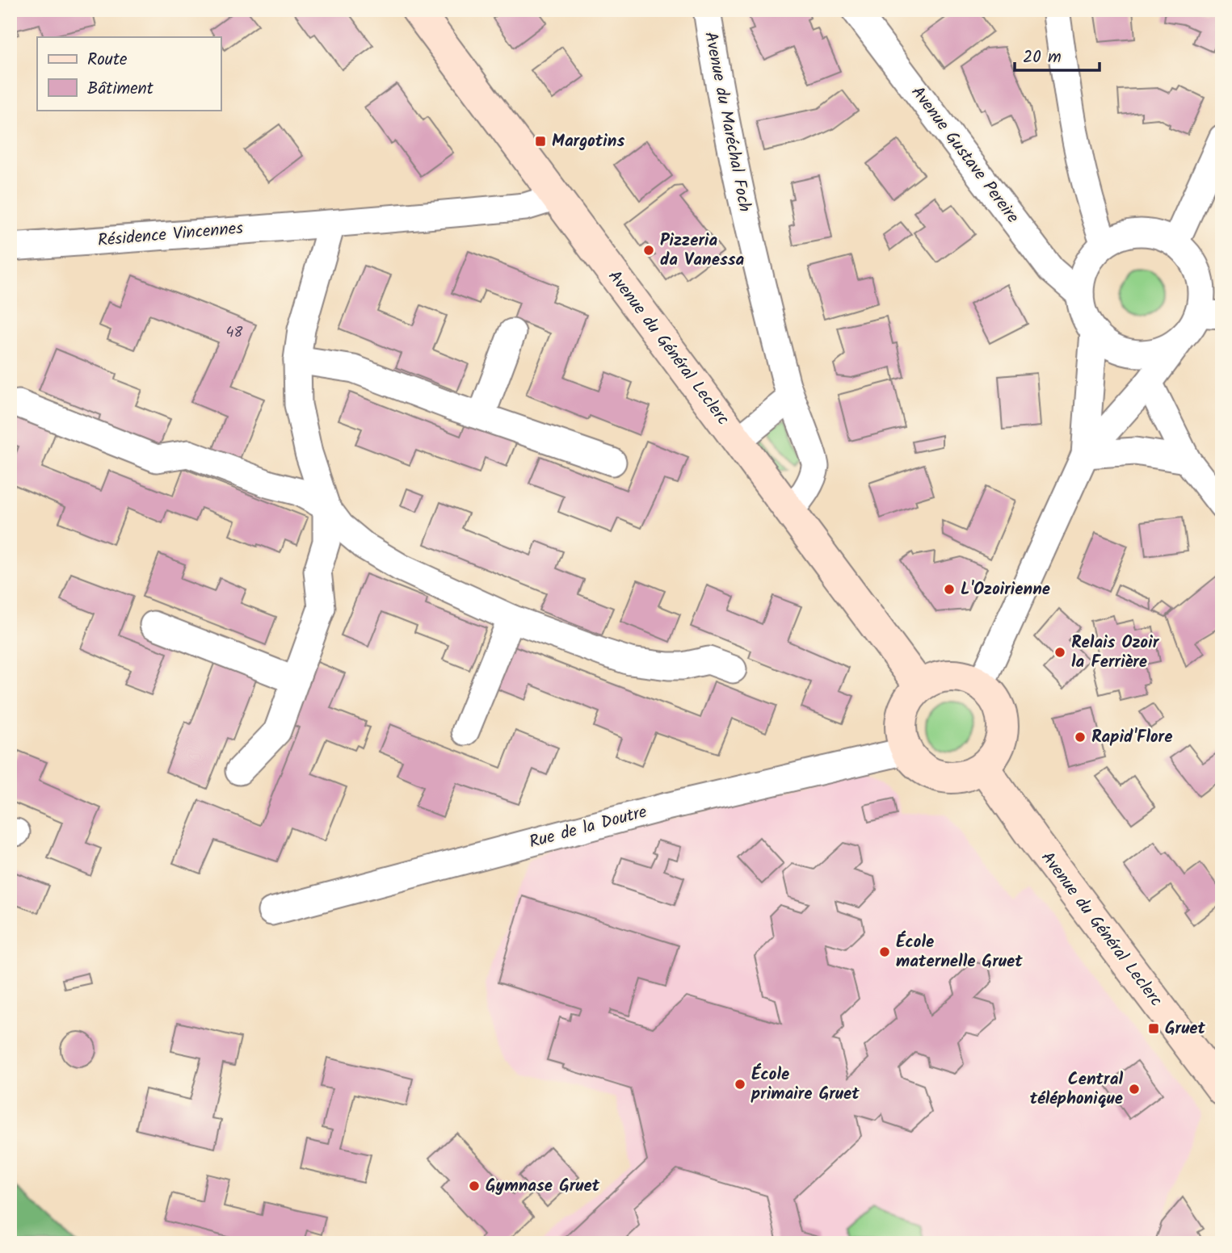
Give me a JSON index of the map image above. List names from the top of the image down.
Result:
{
  "streets": {
    "street": [
      "Avenue du Maréchal Foch",
      "Avenue Gustave Pereire",
      "Résidence Vincennes",
      "Avenue du Général Leclerc",
      "Rue de la Doutre"
    ]
  },
  "crossings": [
    ["Avenue du Maréchal Foch", "Avenue du Général Leclerc"],
    ["Résidence Vincennes", "Avenue du Général Leclerc"],
    ["Avenue du Général Leclerc", "Rue de la Doutre"]
  ],
  "places": {
    "transit": ["Margotins", "Gruet"],
    "other": [
      "Pizzeria da Vanessa",
      "L'Ozoirienne",
      "Relais Ozoir la Ferrière",
      "Rapid'Flore",
      "École maternelle Gruet",
      "École primaire Gruet",
      "Central téléphonique",
      "Gymnase Gruet"
    ]
  },
  "house_numbers": ["48"],
  "legend": ["Route", "Bâtiment"],
  "scale_bar": "20 m"
}
